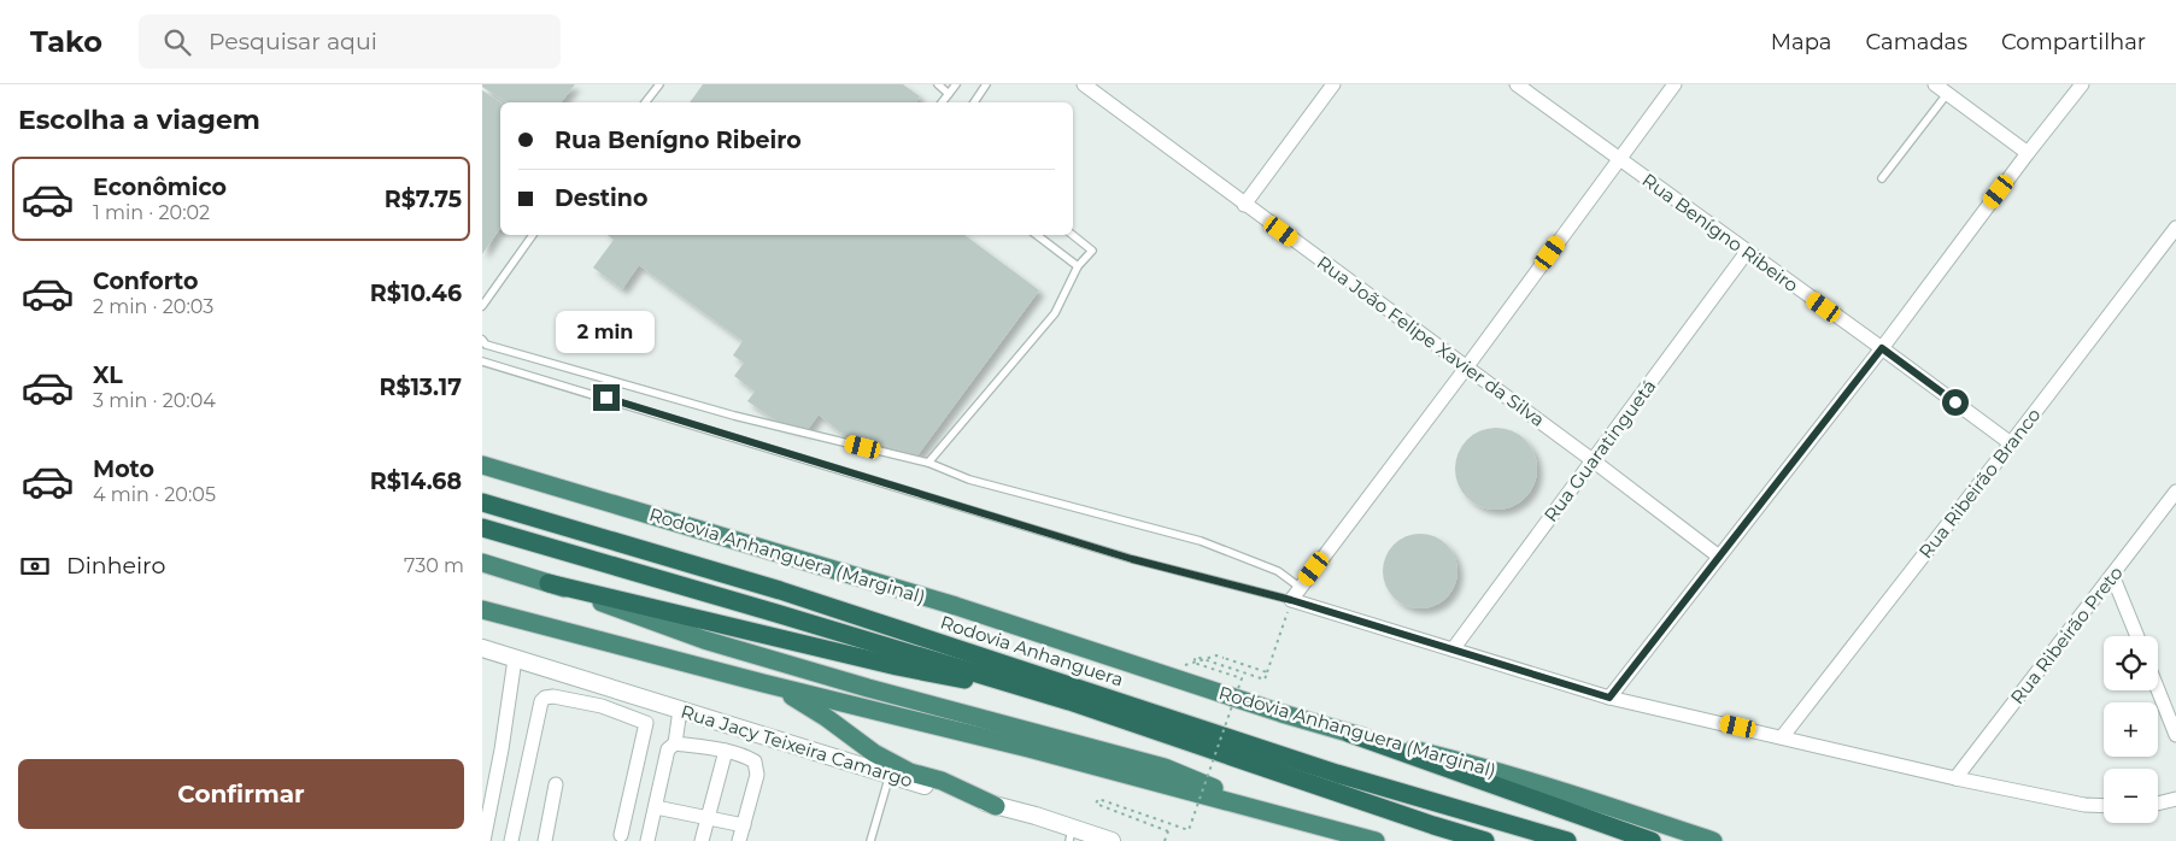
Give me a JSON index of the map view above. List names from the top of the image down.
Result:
{
  "streets": {
    "highway": ["Rodovia Anhanguera (Marginal)", "Rodovia Anhanguera"],
    "street": [
      "Rua Benígno Ribeiro",
      "Rua João Felipe Xavier da Silva",
      "Rua Guaratinguetá",
      "Rua Ribeirão Branco",
      "Rua Ribeirão Preto",
      "Rua Jacy Teixeira Camargo"
    ]
  },
  "crossings": [
    ["Rua Benígno Ribeiro", "Rua Guaratinguetá"],
    ["Rua Benígno Ribeiro", "Rua Ribeirão Branco"],
    ["Rua João Felipe Xavier da Silva", "Rua Guaratinguetá"]
  ],
  "page": {
    "header": "Tako",
    "search": "Pesquisar aqui",
    "nav": ["Mapa", "Camadas", "Compartilhar"],
    "heading": "Escolha a viagem",
    "banner": ["Rua Benígno Ribeiro", "Destino"],
    "list": [
      {
        "name": "Econômico",
        "note": "1 min · 20:02",
        "value": "R$7.75"
      },
      {
        "name": "Conforto",
        "note": "2 min · 20:03",
        "value": "R$10.46"
      },
      {
        "name": "XL",
        "note": "3 min · 20:04",
        "value": "R$13.17"
      },
      {
        "name": "Moto",
        "note": "4 min · 20:05",
        "value": "R$14.68"
      }
    ],
    "bubble": "2 min",
    "pay": ["Dinheiro", "730 m"],
    "map_buttons": ["+", "−"],
    "buttons": "Confirmar"
  }
}
